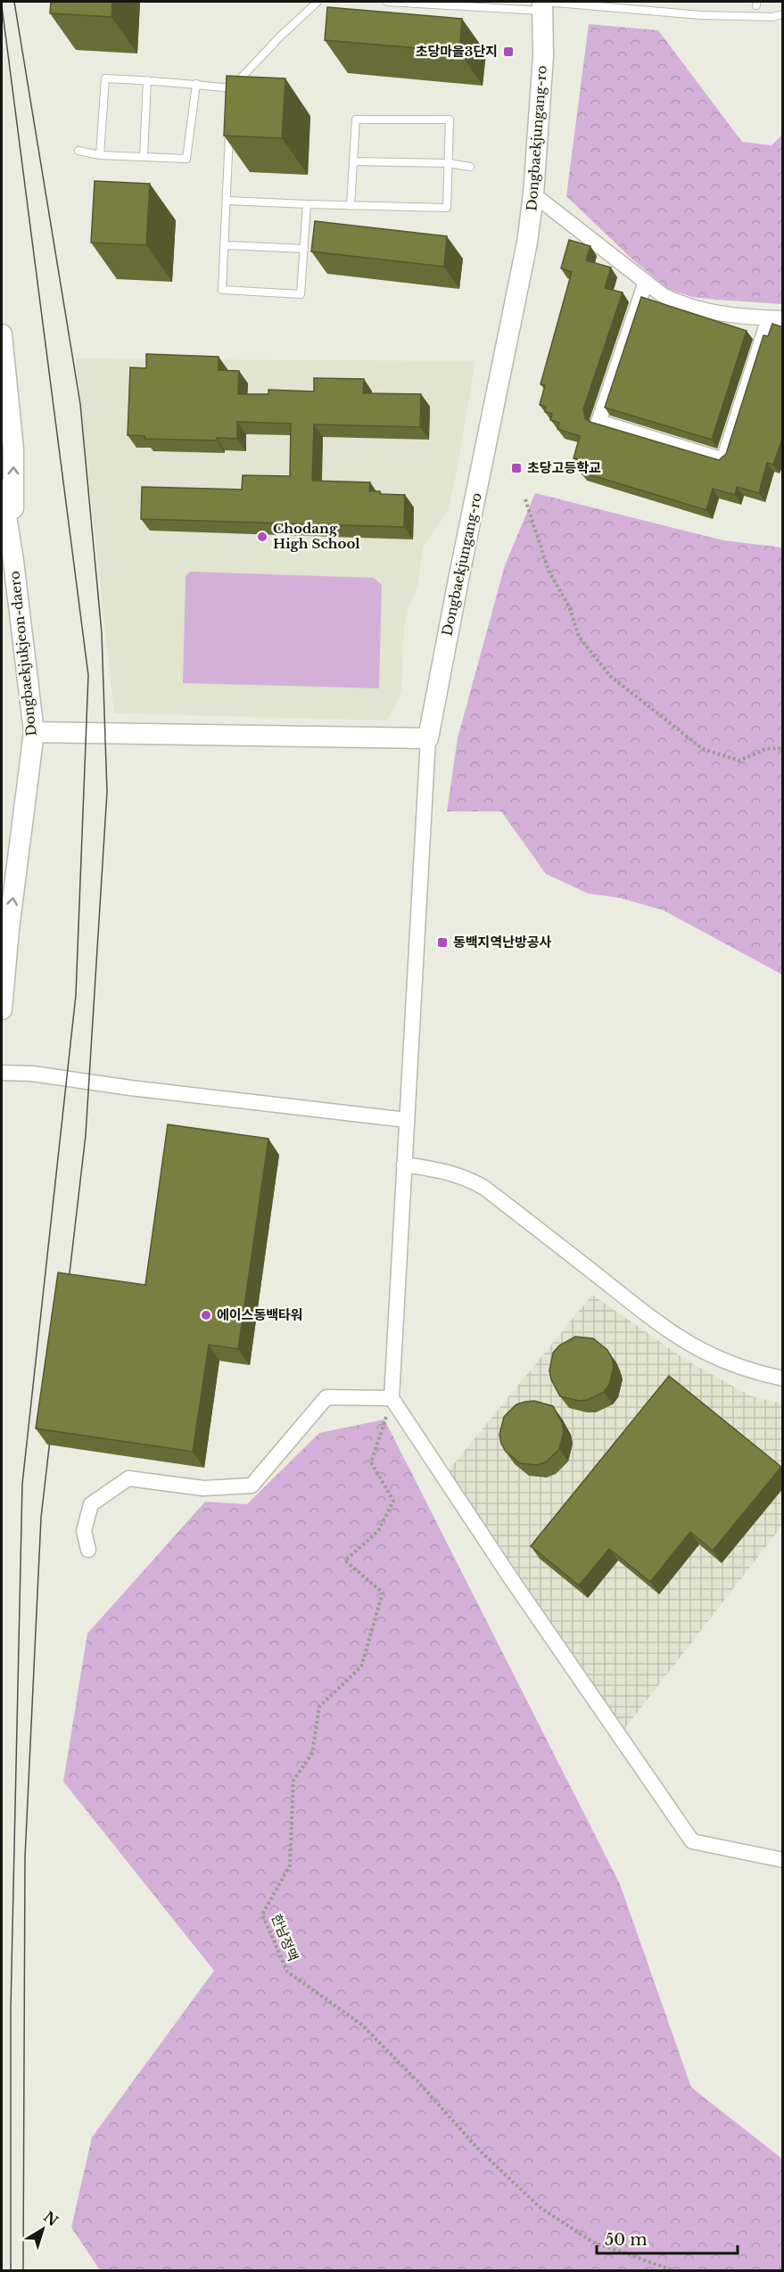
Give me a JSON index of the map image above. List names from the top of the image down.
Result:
{
  "streets": {
    "street": ["Dongbaekjungang-ro", "Dongbaekjukjeon-daero"],
    "path": ["한남정맥"]
  },
  "one_way": ["Dongbaekjukjeon-daero"],
  "places": {
    "transit": ["초당마을3단지", "초당고등학교", "동백지역난방공사"],
    "other": ["Chodang High School", "에이스동백타워"]
  },
  "scale_bar": "50 m",
  "north": "top right"
}
